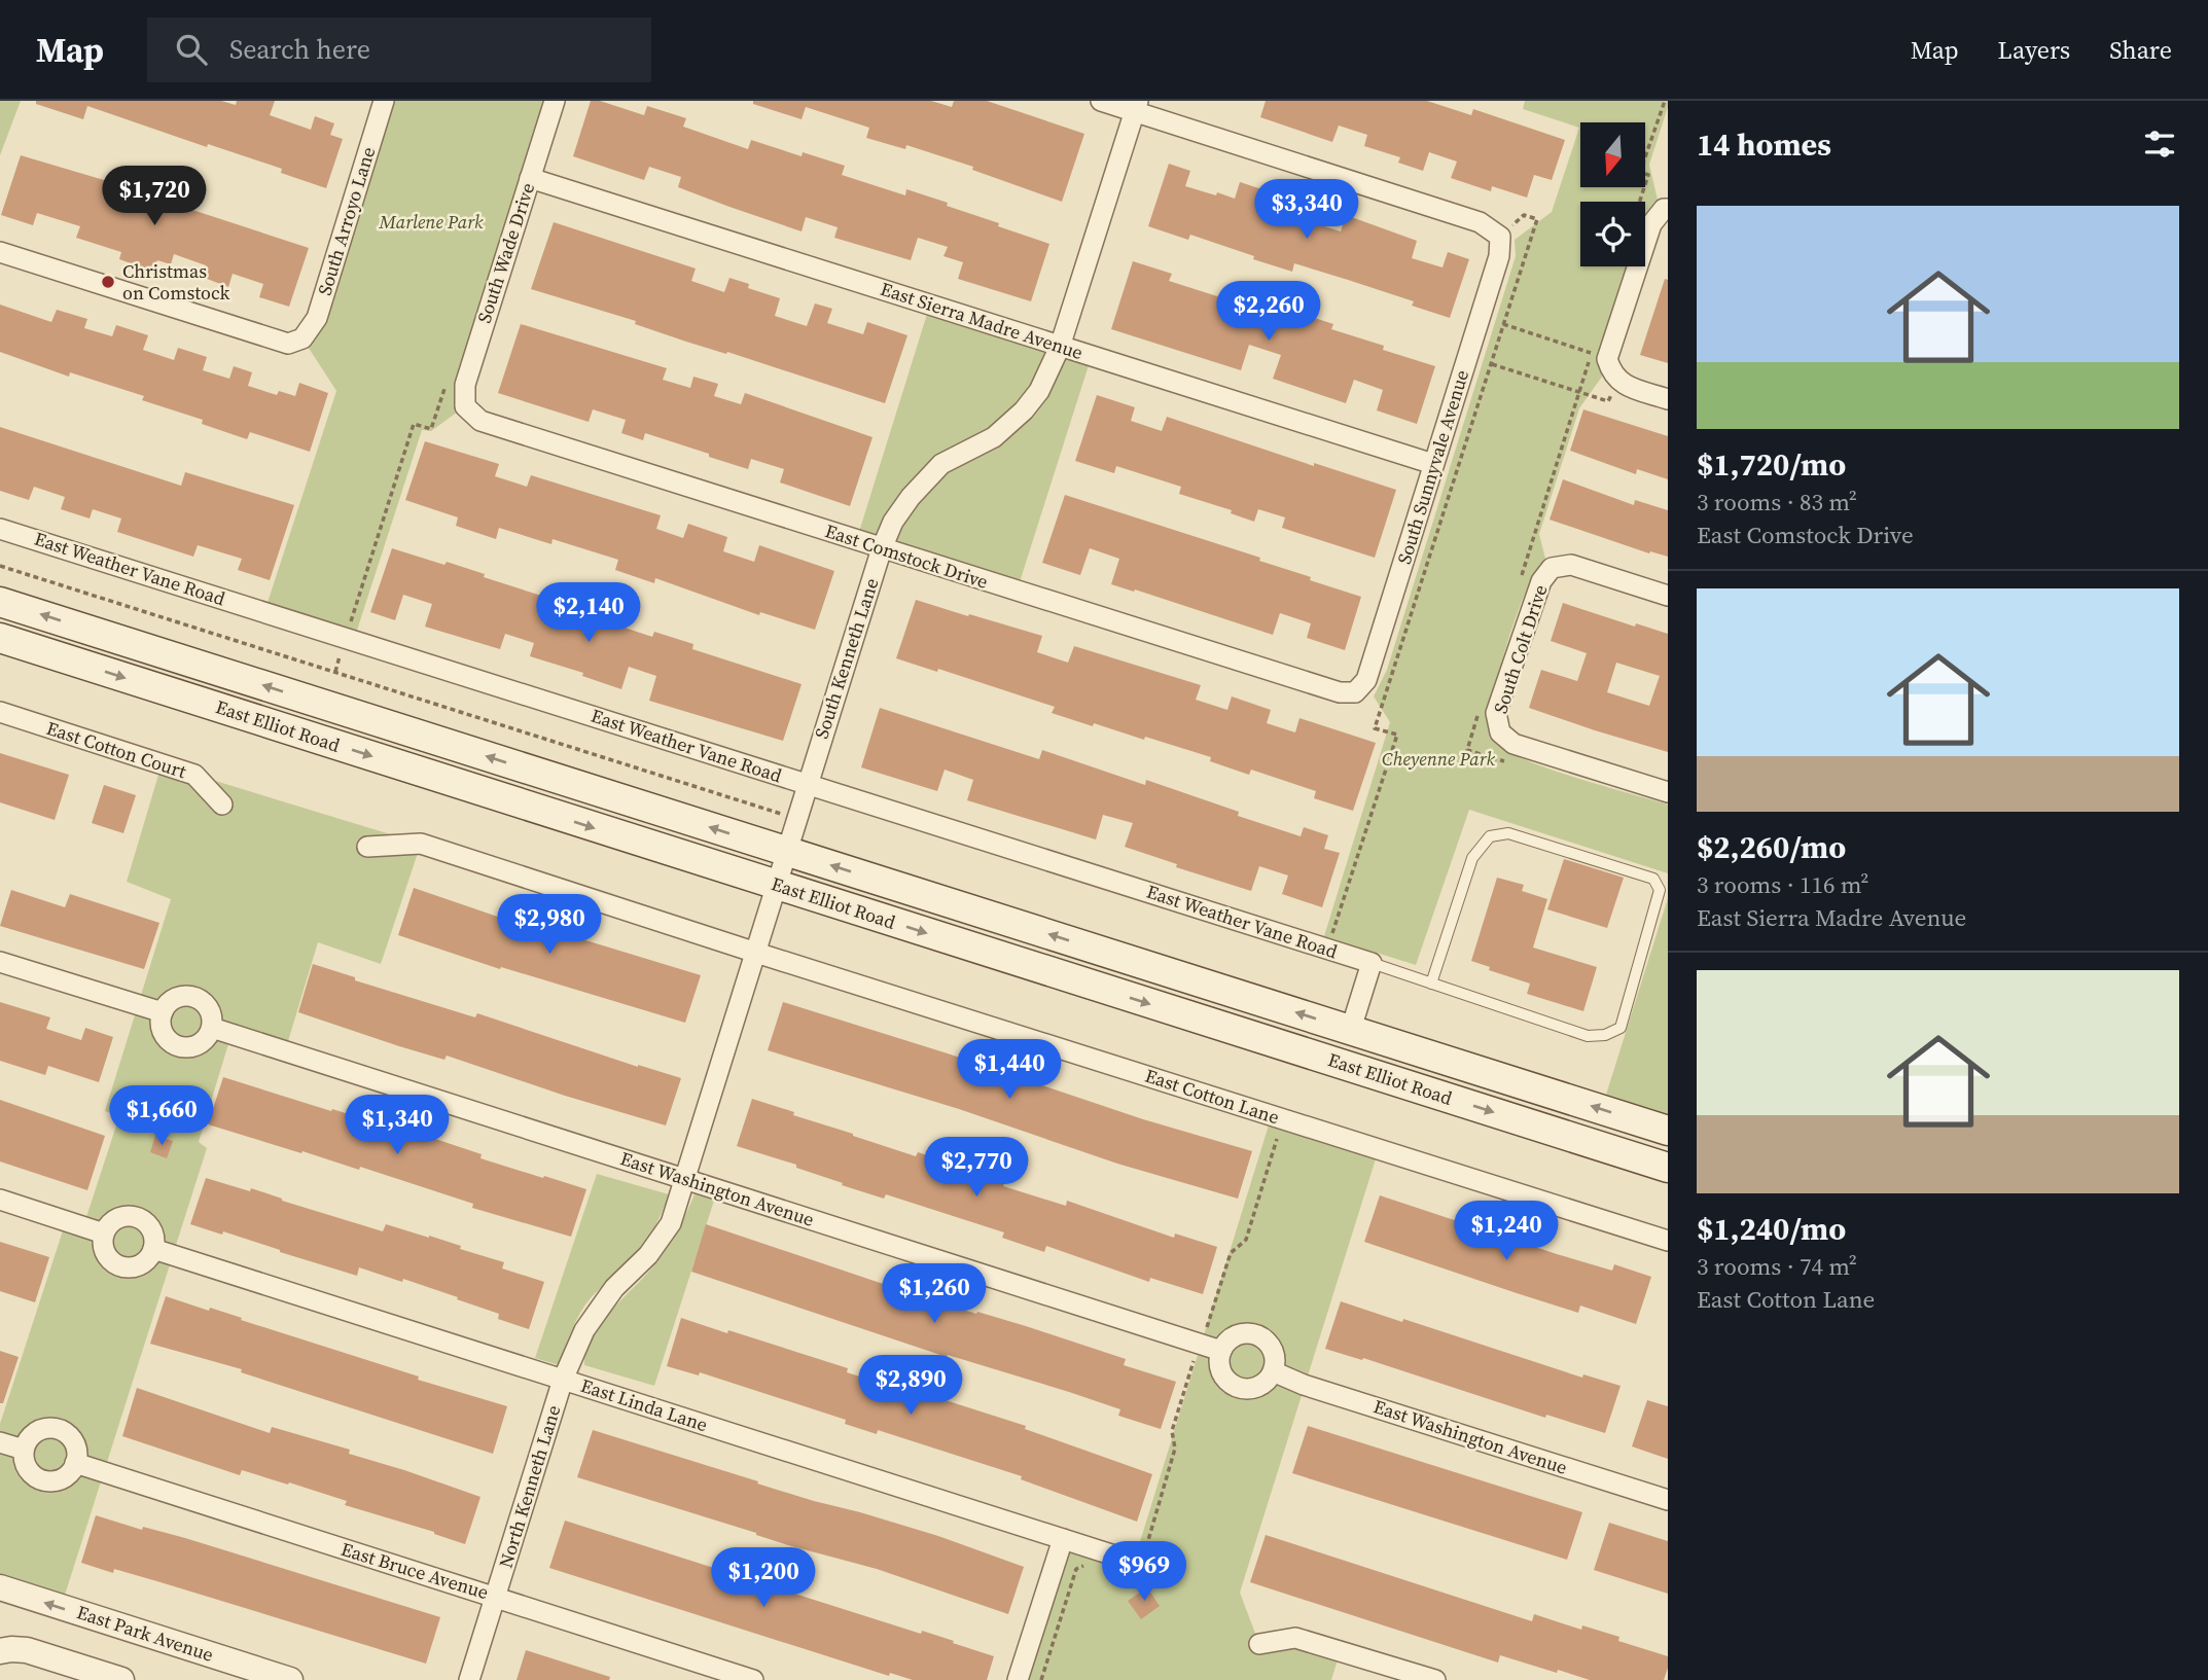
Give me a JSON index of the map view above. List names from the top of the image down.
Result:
{
  "streets": {
    "main road": ["East Elliot Road"],
    "street": [
      "South Arroyo Lane",
      "South Wade Drive",
      "East Sierra Madre Avenue",
      "South Sunnyvale Avenue",
      "East Comstock Drive",
      "East Weather Vane Road",
      "South Colt Drive",
      "South Kenneth Lane",
      "East Cotton Court",
      "East Cotton Lane",
      "East Washington Avenue",
      "East Linda Lane",
      "North Kenneth Lane",
      "East Bruce Avenue",
      "East Park Avenue"
    ]
  },
  "crossings": [
    ["South Wade Drive", "East Sierra Madre Avenue"],
    ["South Wade Drive", "East Comstock Drive"],
    ["East Sierra Madre Avenue", "South Sunnyvale Avenue"],
    ["East Sierra Madre Avenue", "South Kenneth Lane"],
    ["South Sunnyvale Avenue", "East Comstock Drive"],
    ["East Comstock Drive", "South Kenneth Lane"],
    ["East Weather Vane Road", "South Kenneth Lane"],
    ["South Kenneth Lane", "East Elliot Road"],
    ["South Kenneth Lane", "North Kenneth Lane"],
    ["East Elliot Road", "North Kenneth Lane"],
    ["East Cotton Lane", "North Kenneth Lane"],
    ["East Washington Avenue", "North Kenneth Lane"],
    ["East Linda Lane", "North Kenneth Lane"],
    ["North Kenneth Lane", "East Bruce Avenue"]
  ],
  "parks": ["Marlene Park", "Cheyenne Park"],
  "places": ["Christmas on Comstock"],
  "north": "bottom",
  "page": {
    "header": "Map",
    "search": "Search here",
    "nav": ["Map", "Layers", "Share"],
    "heading": "14 homes",
    "price": [
      "$1,720",
      "$3,340",
      "$2,260",
      "$2,140",
      "$2,980",
      "$1,440",
      "$1,660",
      "$1,340",
      "$2,770",
      "$1,240",
      "$1,260",
      "$2,890",
      "$969",
      "$1,200"
    ],
    "list": [
      {
        "name": "$1,720/mo",
        "note": "3 rooms · 83 m² · East Comstock Drive"
      },
      {
        "name": "$2,260/mo",
        "note": "3 rooms · 116 m² · East Sierra Madre Avenue"
      },
      {
        "name": "$1,240/mo",
        "note": "3 rooms · 74 m² · East Cotton Lane"
      }
    ]
  }
}
